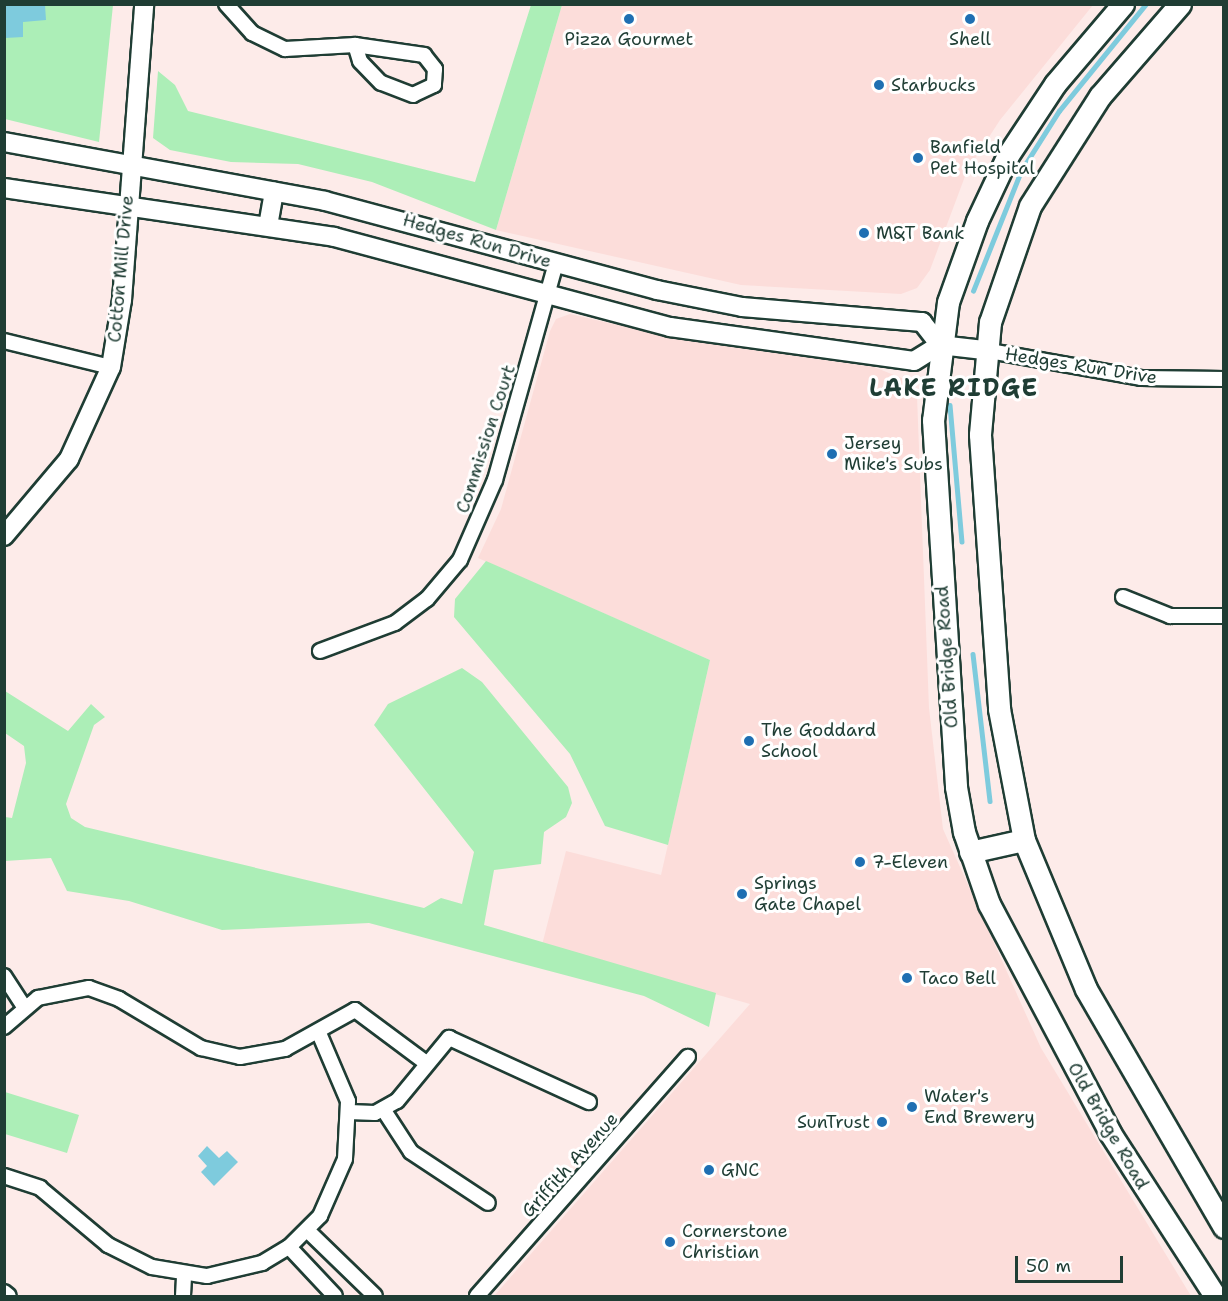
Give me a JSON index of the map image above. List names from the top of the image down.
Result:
{
  "streets": {
    "main road": ["Old Bridge Road"],
    "street": [
      "Hedges Run Drive",
      "Cotton Mill Drive",
      "Commission Court",
      "Griffith Avenue"
    ]
  },
  "crossings": [
    ["Hedges Run Drive", "Cotton Mill Drive"],
    ["Hedges Run Drive", "Commission Court"],
    ["Hedges Run Drive", "Old Bridge Road"]
  ],
  "districts": ["LAKE RIDGE"],
  "places": [
    "Pizza Gourmet",
    "Shell",
    "Starbucks",
    "Banfield Pet Hospital",
    "M&T Bank",
    "Jersey Mike's Subs",
    "The Goddard School",
    "7-Eleven",
    "Springs Gate Chapel",
    "Taco Bell",
    "Water's End Brewery",
    "SunTrust",
    "GNC",
    "Cornerstone Christian"
  ],
  "scale_bar": "50 m"
}
